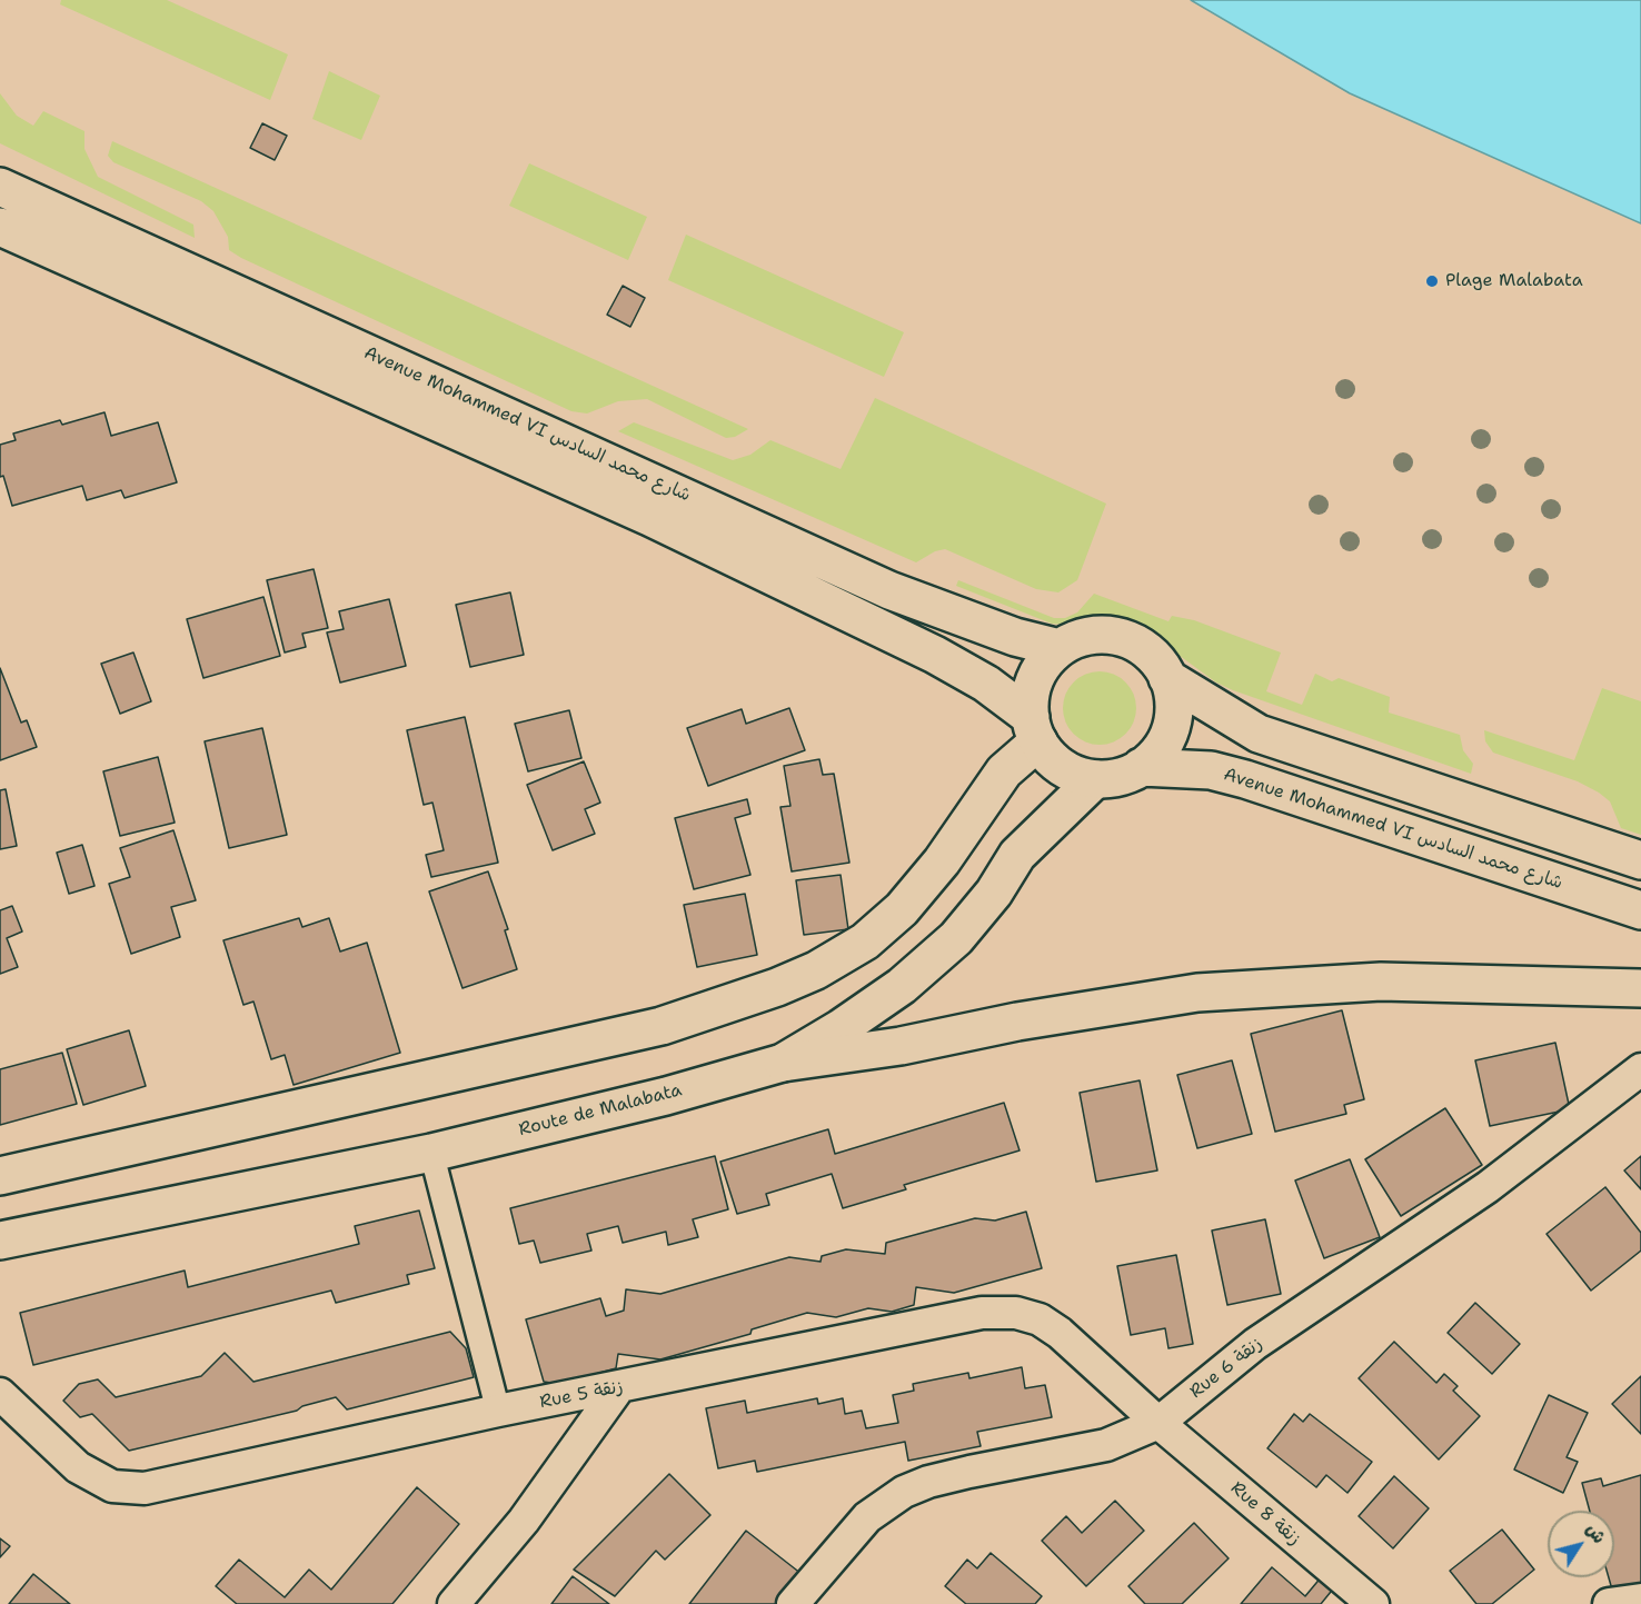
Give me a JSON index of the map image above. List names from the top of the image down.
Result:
{
  "streets": {
    "main road": ["Avenue Mohammed VI شارع محمد السادس", "Route de Malabata"],
    "street": ["Rue 6 زنقة", "Rue 5 زنقة", "Rue 8 زنقة"]
  },
  "crossings": [
    ["Avenue Mohammed VI شارع محمد السادس", "Route de Malabata"],
    ["Rue 6 زنقة", "Rue 5 زنقة"],
    ["Rue 6 زنقة", "Rue 8 زنقة"],
    ["Rue 5 زنقة", "Rue 8 زنقة"]
  ],
  "places": ["Plage Malabata"],
  "north": "top right"
}
